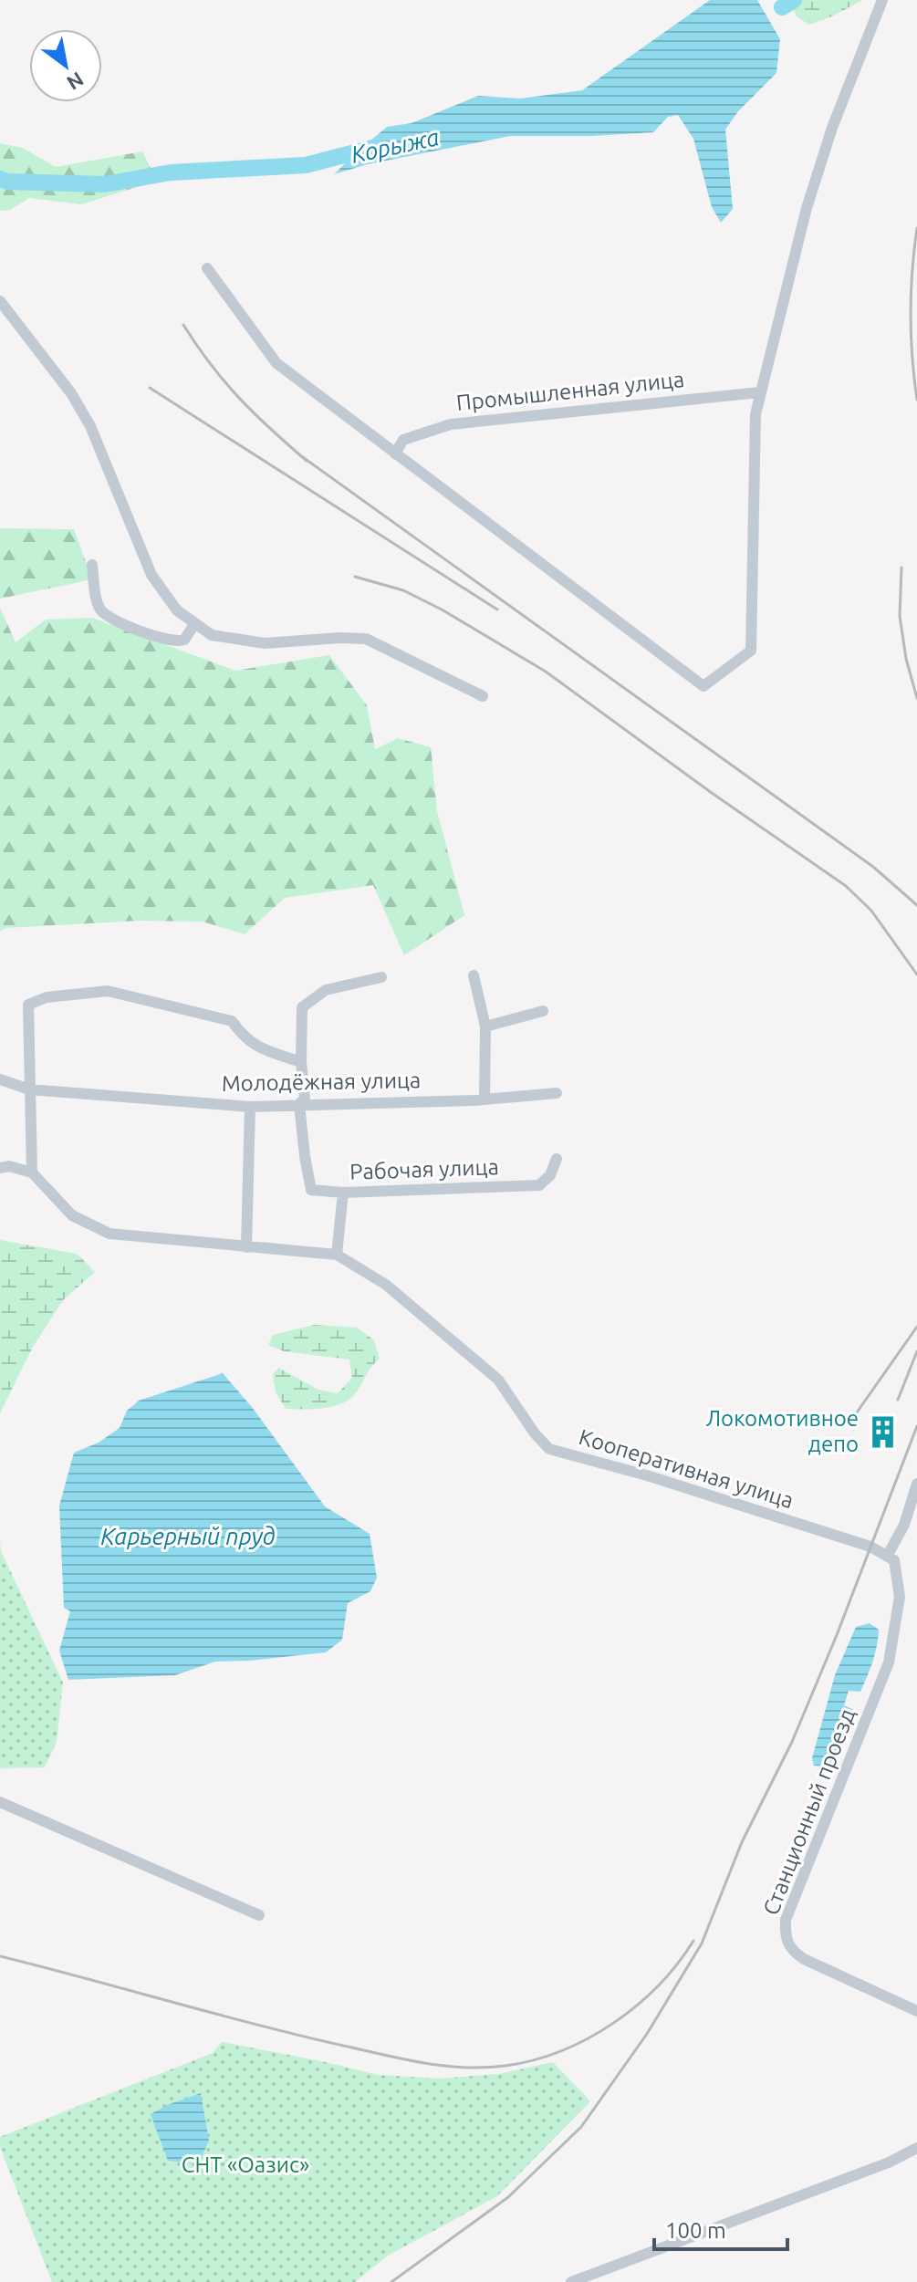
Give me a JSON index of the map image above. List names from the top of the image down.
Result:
{
  "streets": {
    "street": [
      "Промышленная улица",
      "Молодёжная улица",
      "Рабочая улица",
      "Кооперативная улица",
      "Станционный проезд"
    ]
  },
  "crossings": [
    ["Молодёжная улица", "Рабочая улица"],
    ["Кооперативная улица", "Станционный проезд"]
  ],
  "water": ["Корыжа", "Карьерный пруд"],
  "parks": ["СНТ «Оазис»"],
  "places": {
    "building": ["Локомотивное депо"]
  },
  "scale_bar": "100 m",
  "north": "bottom right"
}
